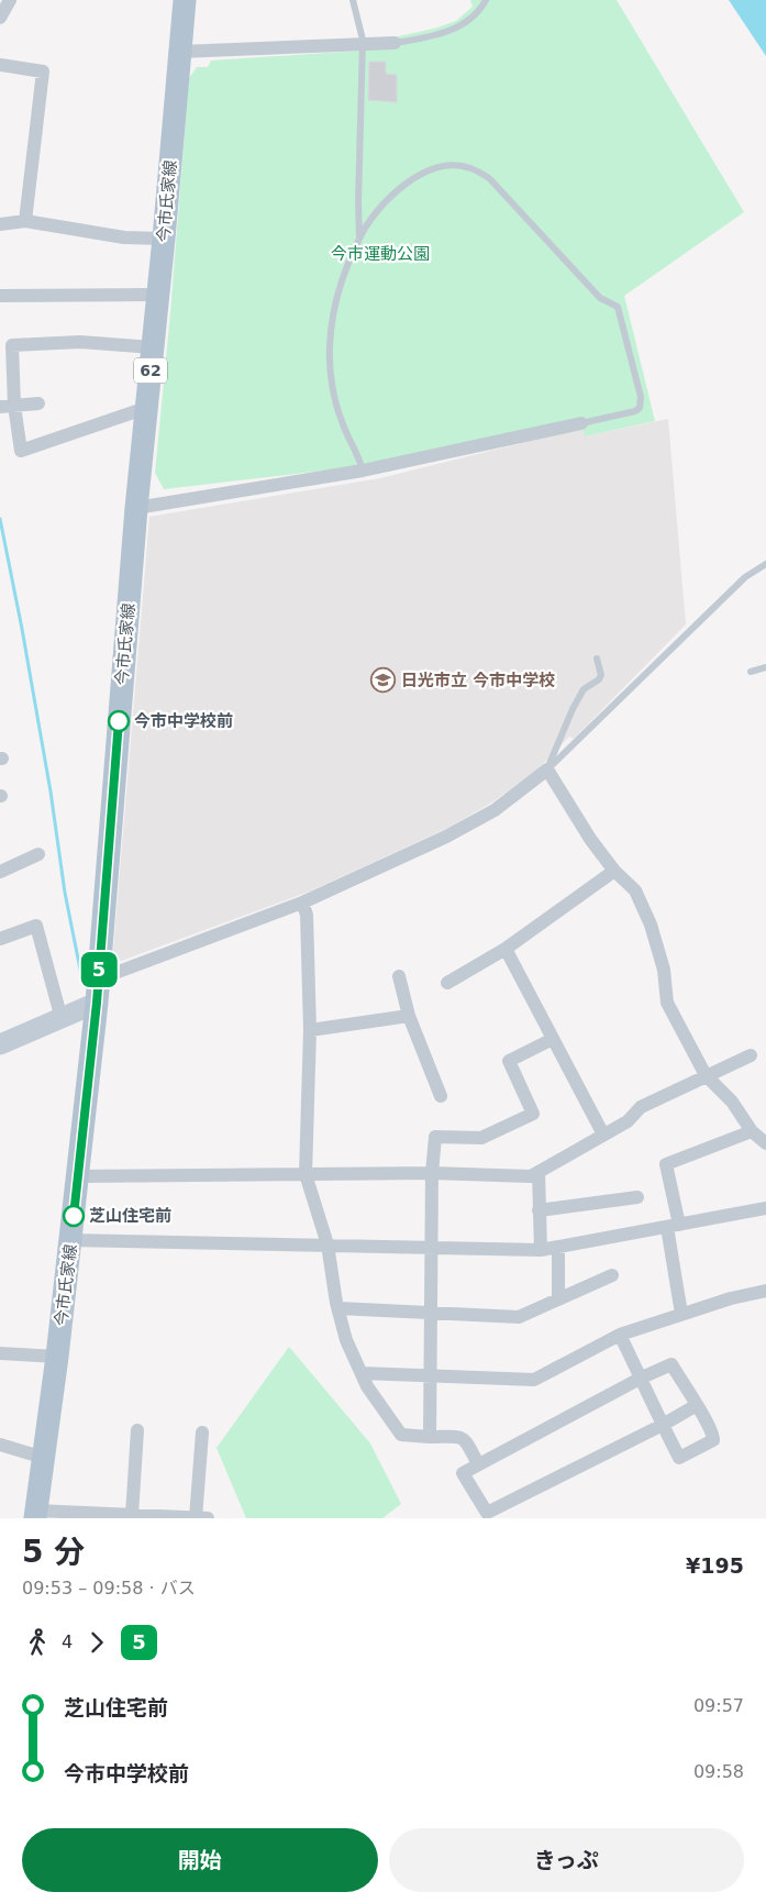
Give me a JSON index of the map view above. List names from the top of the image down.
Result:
{
  "streets": {
    "main road": ["今市氏家線", "62"]
  },
  "parks": ["今市運動公園"],
  "places": {
    "school or university": ["日光市立 今市中学校"],
    "other": ["今市中学校前", "芝山住宅前"]
  },
  "lines": ["bus line 5"],
  "page": {
    "on_map": "5",
    "heading": ["5 分", "09:53 – 09:58 · バス", "¥195"],
    "legs": ["4", "5"],
    "list": [
      {
        "name": "芝山住宅前",
        "value": "09:57"
      },
      {
        "name": "今市中学校前",
        "value": "09:58"
      }
    ],
    "buttons": ["開始", "きっぷ"]
  }
}
